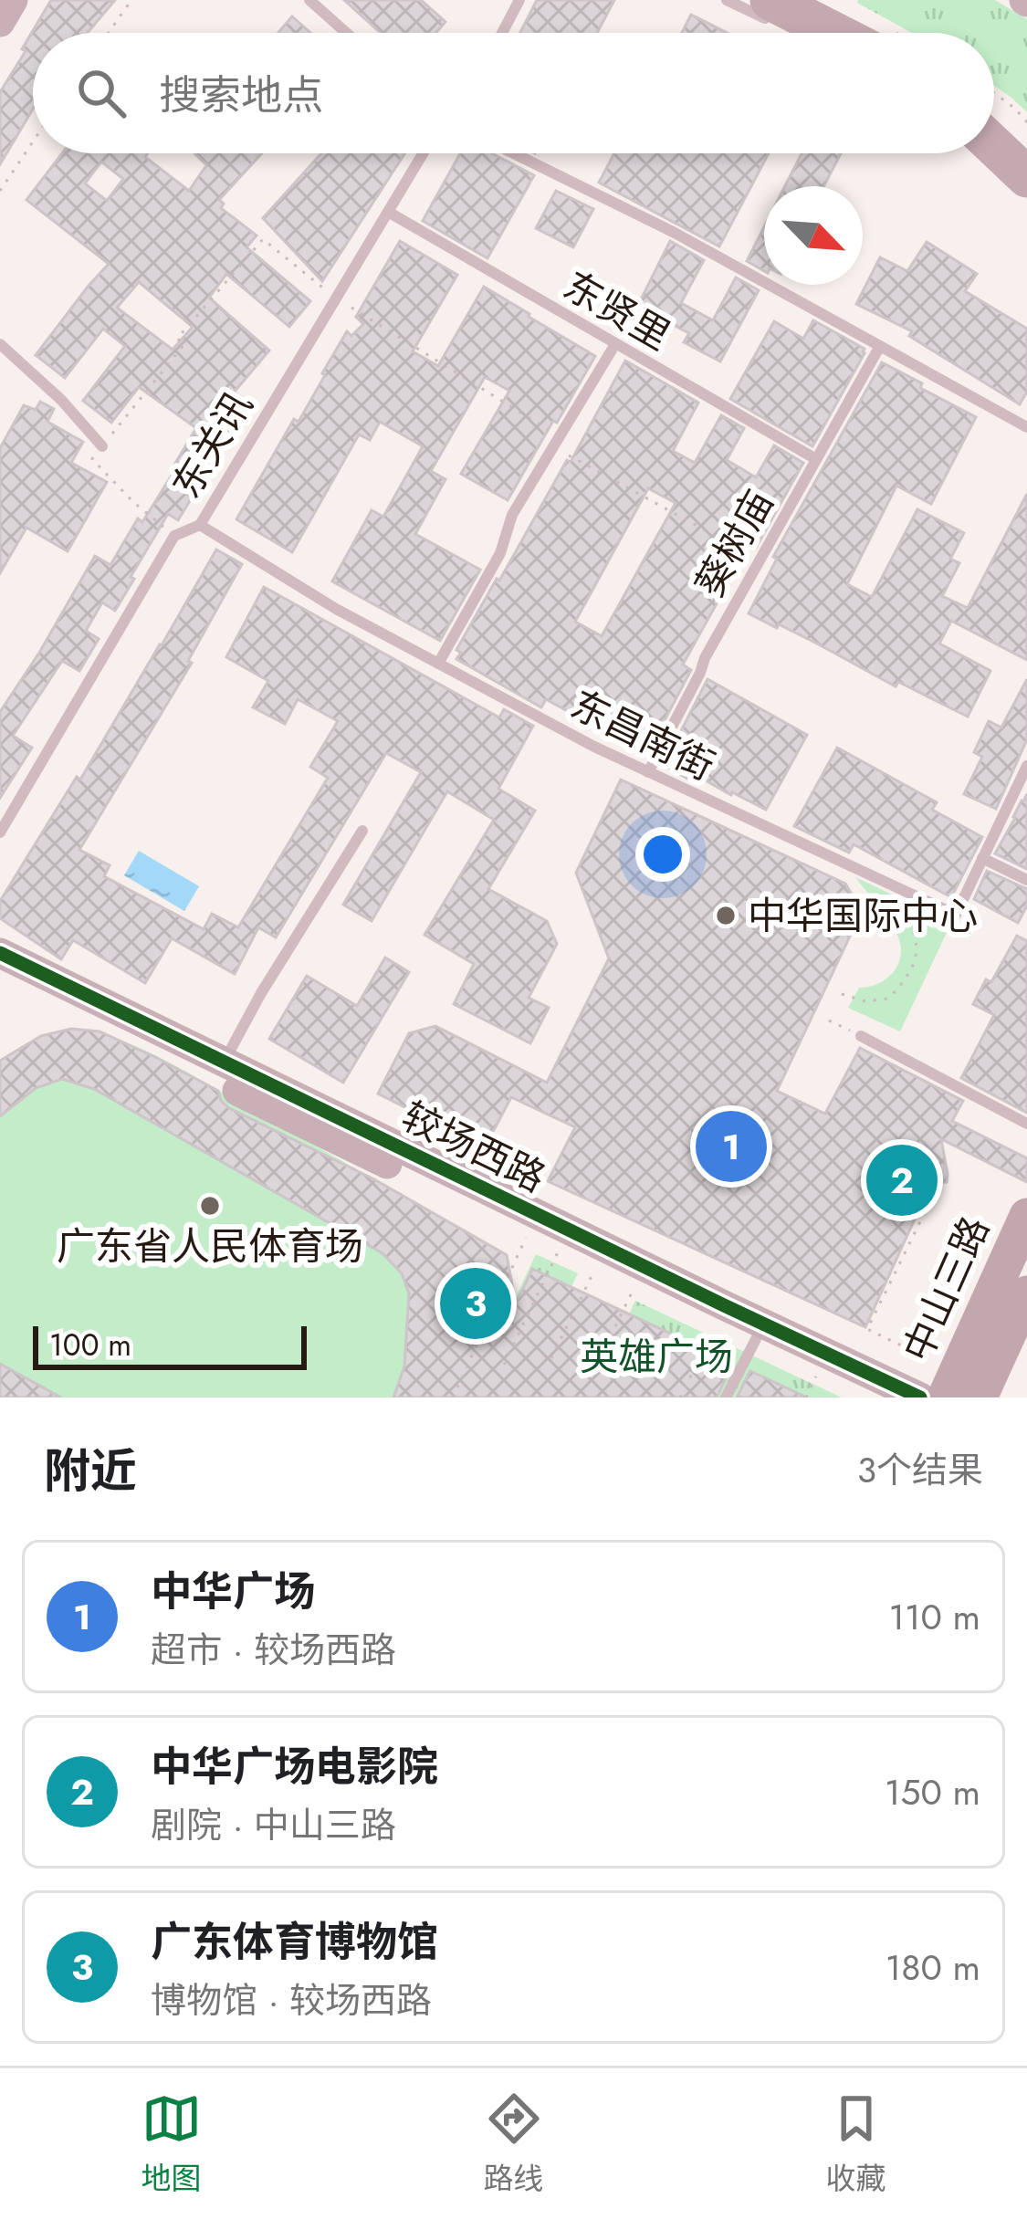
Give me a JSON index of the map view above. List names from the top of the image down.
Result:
{
  "streets": {
    "main road": ["中山三路"],
    "street": ["较场西路"],
    "lane": [
      "东贤里",
      "东关讯",
      "葵树庙",
      "东昌南街"
    ]
  },
  "crossings": [
    ["东贤里", "东关讯"],
    ["东贤里", "葵树庙"],
    ["东关讯", "东昌南街"],
    ["葵树庙", "东昌南街"]
  ],
  "parks": ["英雄广场"],
  "places": ["中华国际中心", "广东省人民体育场"],
  "scale_bar": "100 m",
  "north": "bottom right",
  "page": {
    "search": "搜索地点",
    "pins": ["1", "2", "3"],
    "scale": "100 m",
    "heading": ["附近", "3个结果"],
    "list": [
      {
        "mark": "1",
        "name": "中华广场",
        "note": "超市 · 较场西路",
        "value": "110 m"
      },
      {
        "mark": "2",
        "name": "中华广场电影院",
        "note": "剧院 · 中山三路",
        "value": "150 m"
      },
      {
        "mark": "3",
        "name": "广东体育博物馆",
        "note": "博物馆 · 较场西路",
        "value": "180 m"
      }
    ],
    "nav": ["地图", "路线", "收藏"]
  }
}
